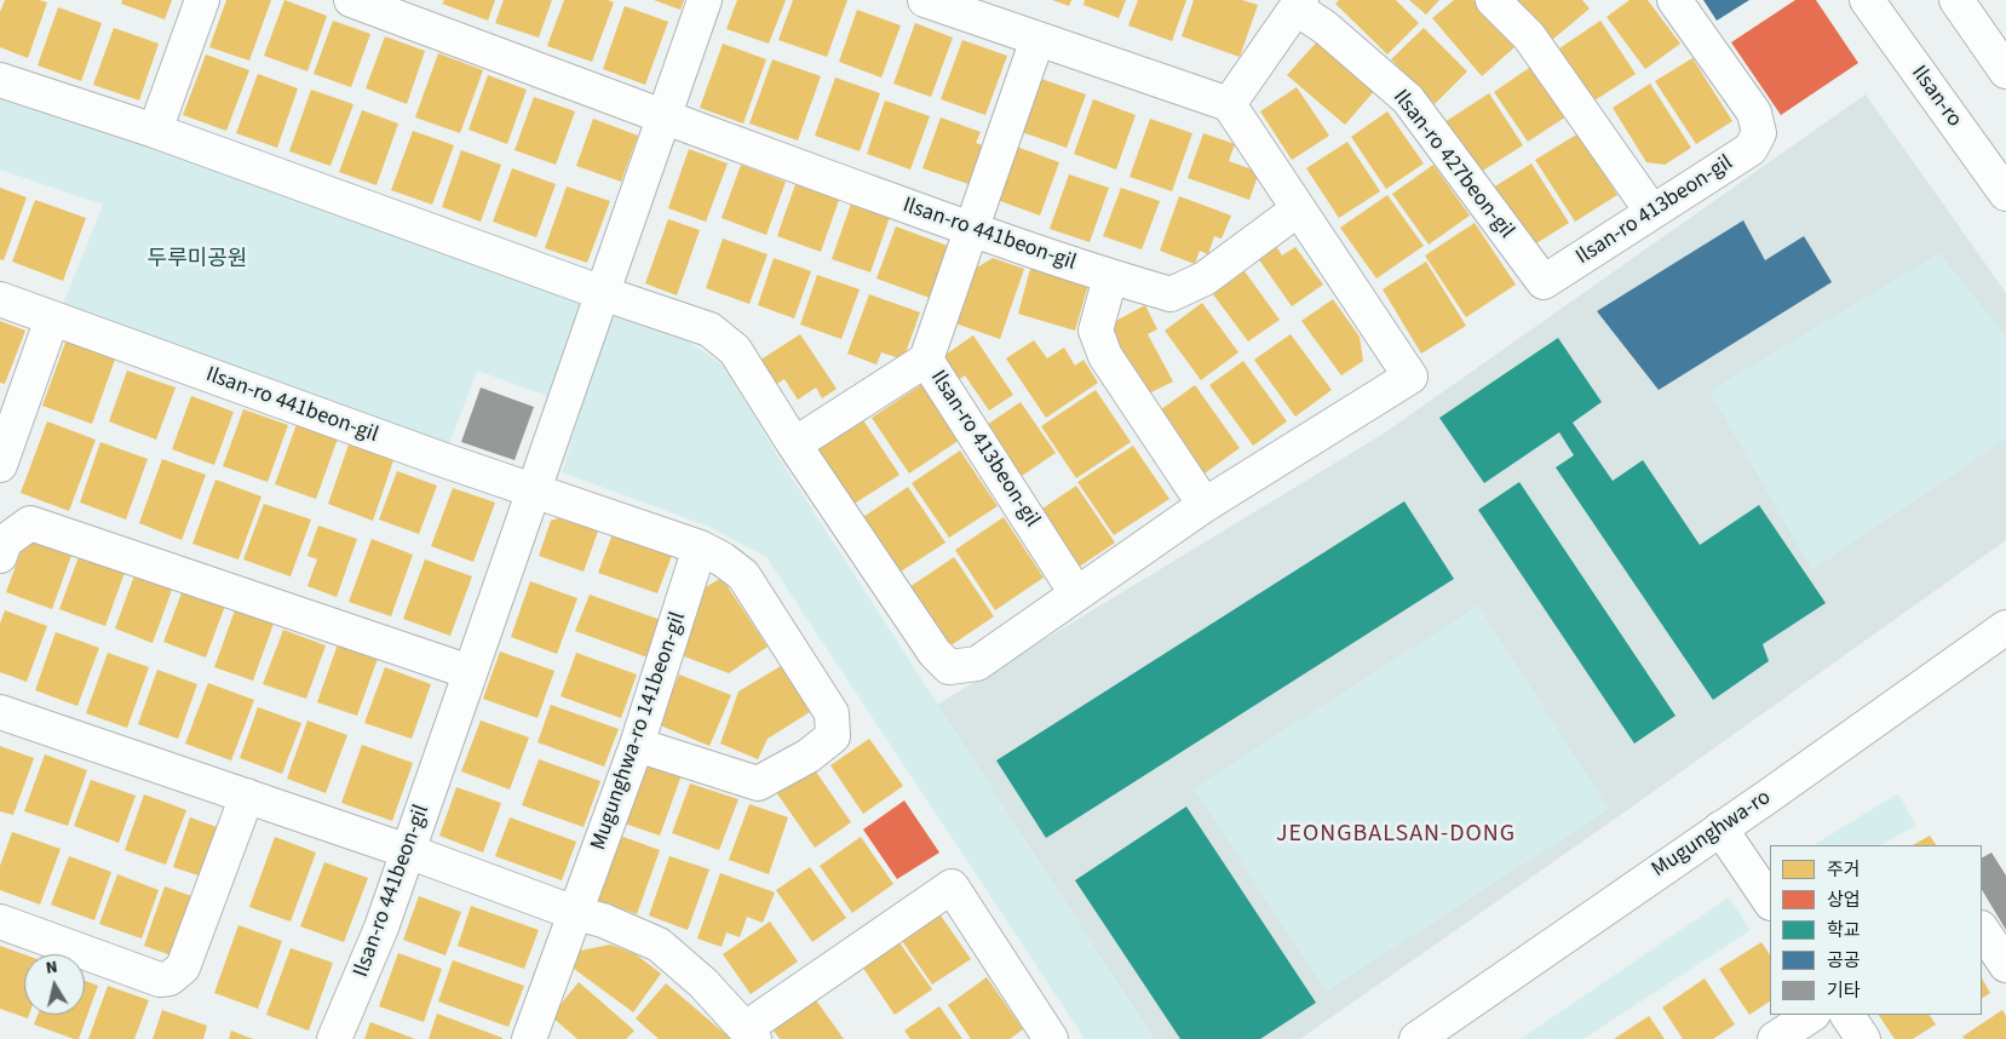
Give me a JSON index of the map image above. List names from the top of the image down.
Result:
{
  "streets": {
    "street": [
      "Ilsan-ro",
      "Ilsan-ro 427beon-gil",
      "Ilsan-ro 413beon-gil",
      "Ilsan-ro 441beon-gil",
      "Mugunghwa-ro 141beon-gil",
      "Mugunghwa-ro"
    ]
  },
  "crossings": [
    ["Ilsan-ro 427beon-gil", "Ilsan-ro 413beon-gil"],
    ["Ilsan-ro 413beon-gil", "Ilsan-ro 441beon-gil"],
    ["Ilsan-ro 441beon-gil", "Mugunghwa-ro 141beon-gil"]
  ],
  "districts": ["JEONGBALSAN-DONG"],
  "parks": ["두루미공원"],
  "legend": [
    "주거",
    "상업",
    "학교",
    "공공",
    "기타"
  ],
  "north": "top"
}
